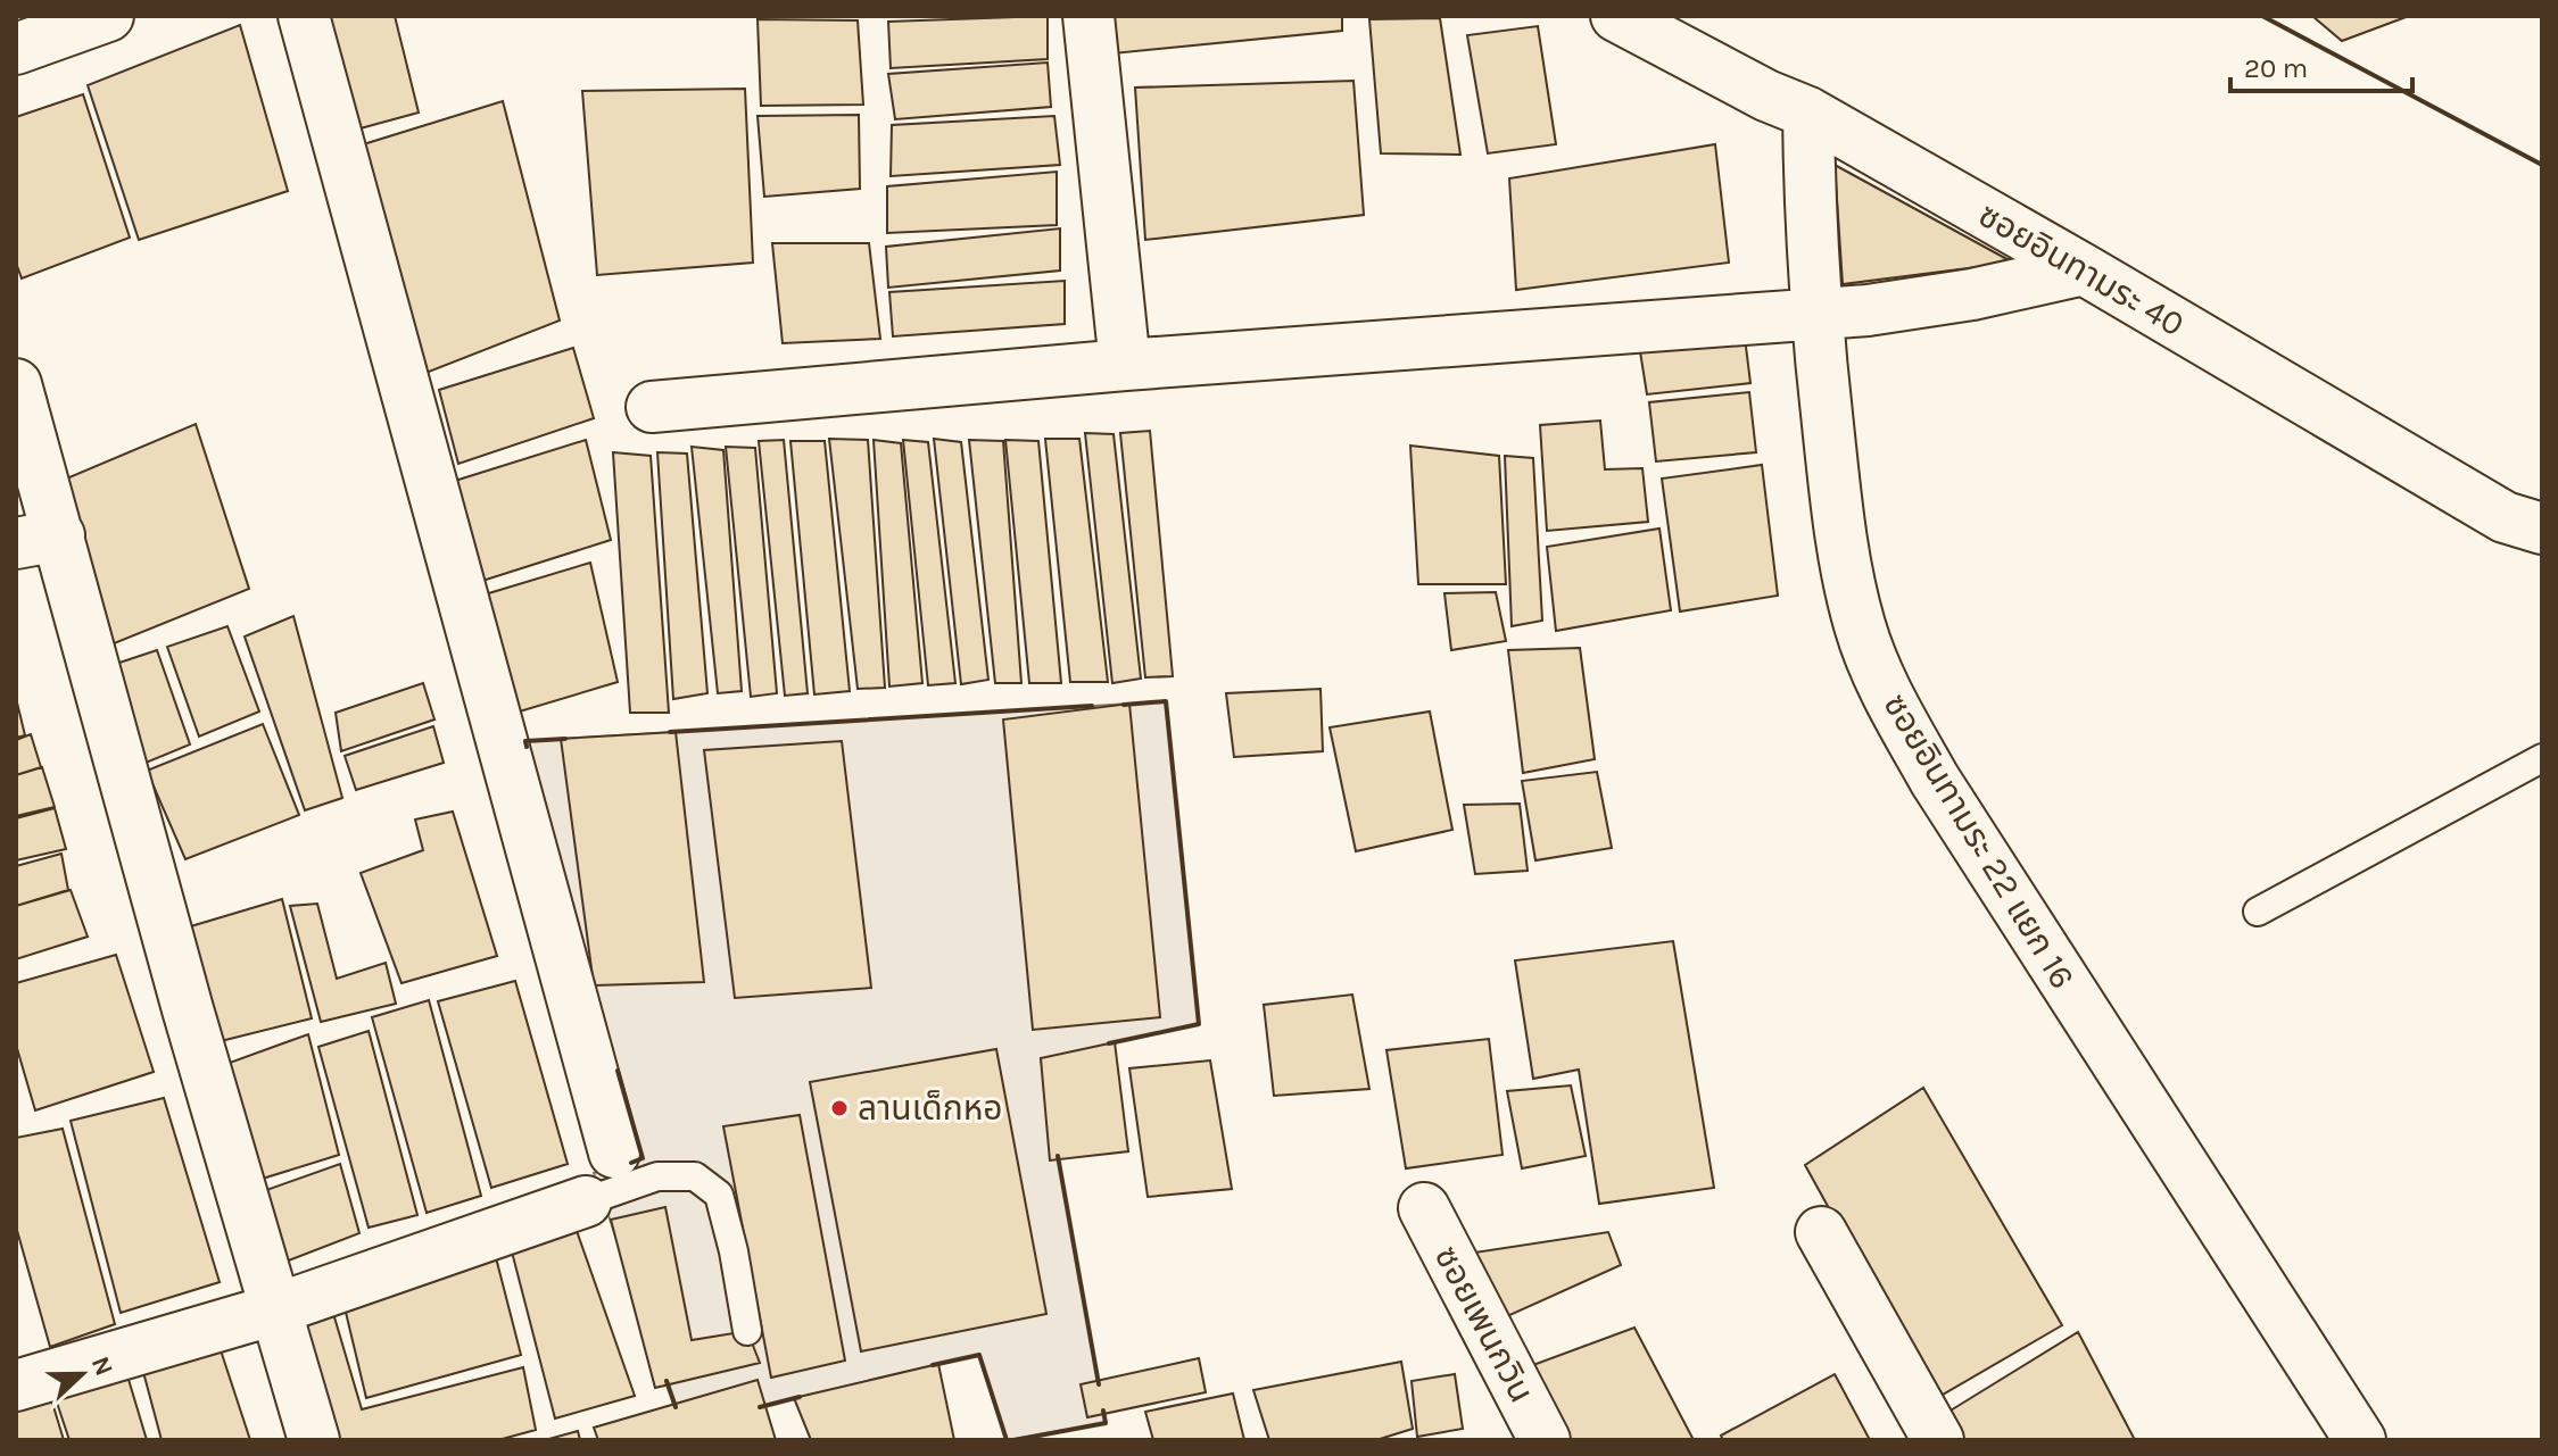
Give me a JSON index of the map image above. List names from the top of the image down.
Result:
{
  "streets": {
    "street": ["ซอยอินทามระ 40", "ซอยอินทามระ 22 แยก 16", "ซอยเพนกวิน"]
  },
  "crossings": [
    ["ซอยอินทามระ 40", "ซอยอินทามระ 22 แยก 16"]
  ],
  "places": ["ลานเด็กหอ"],
  "scale_bar": "20 m",
  "north": "right"
}
